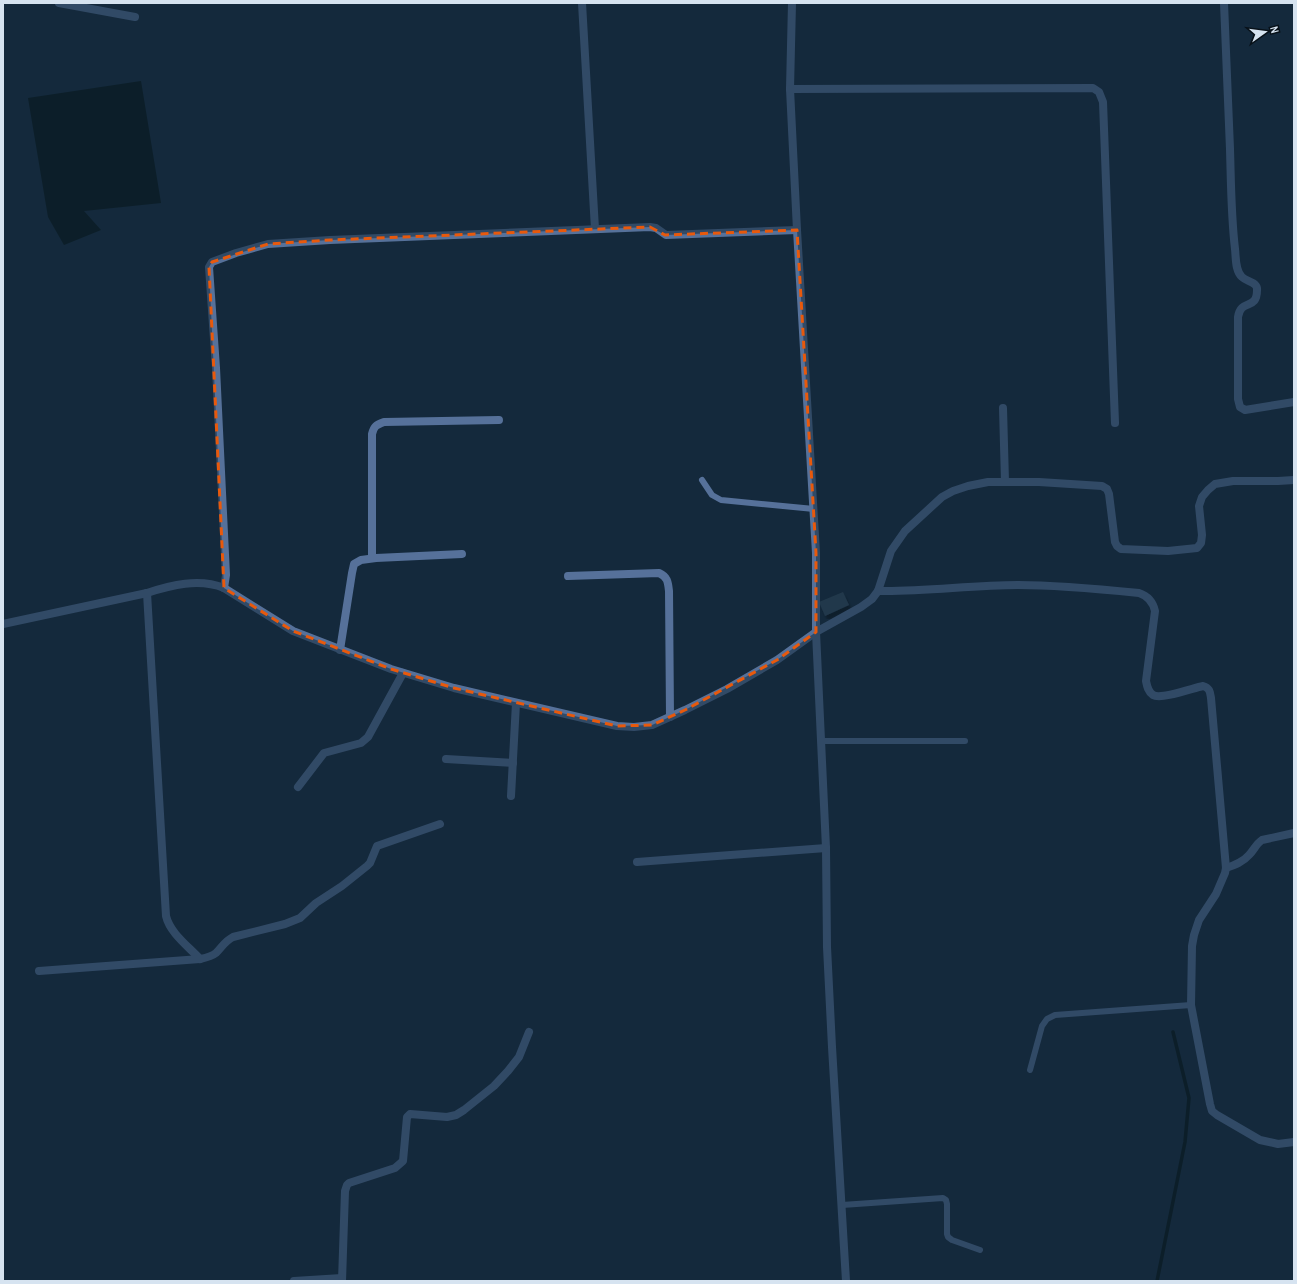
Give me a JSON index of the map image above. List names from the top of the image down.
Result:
{
  "north": "right"
}
